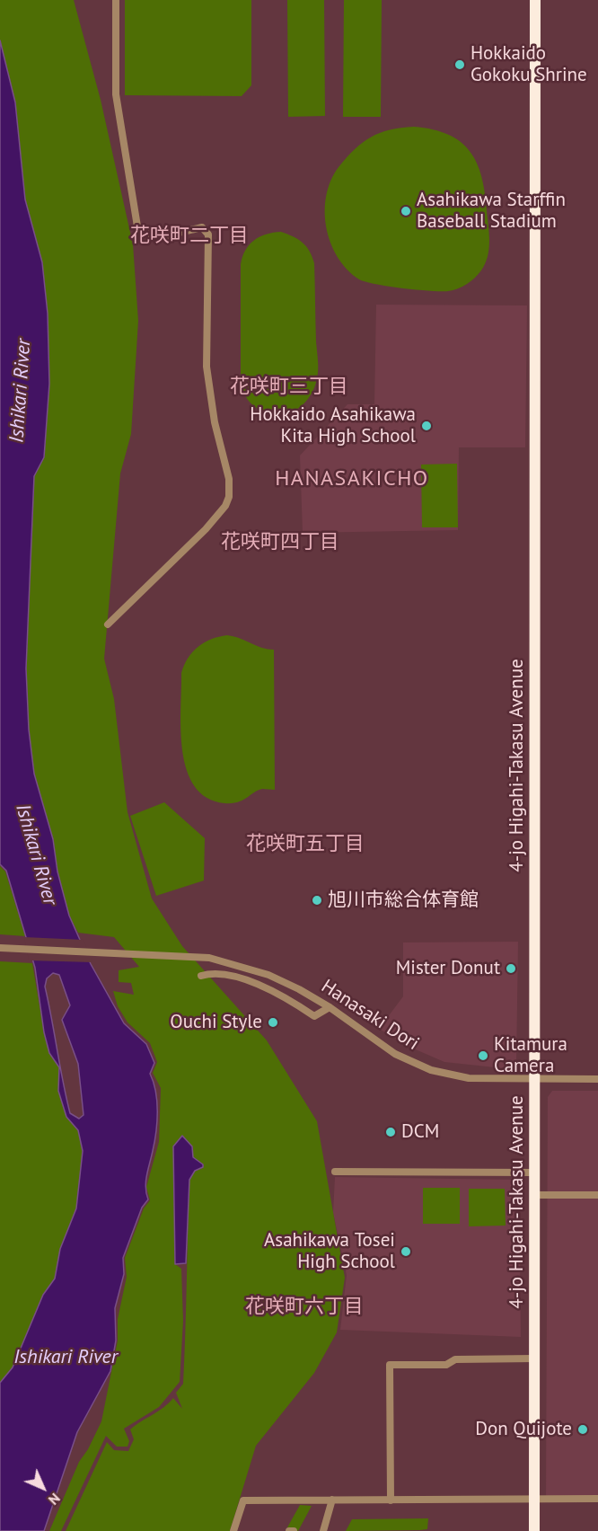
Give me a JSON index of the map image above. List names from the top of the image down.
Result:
{
  "streets": {
    "highway": ["4-jo Higahi-Takasu Avenue"],
    "street": ["Hanasaki Dori"]
  },
  "crossings": [
    ["4-jo Higahi-Takasu Avenue", "Hanasaki Dori"]
  ],
  "districts": [
    "花咲町二丁目",
    "花咲町三丁目",
    "HANASAKICHO",
    "花咲町四丁目",
    "花咲町五丁目",
    "花咲町六丁目"
  ],
  "water": ["Ishikari River"],
  "places": [
    "Hokkaido Gokoku Shrine",
    "Asahikawa Starffin Baseball Stadium",
    "Hokkaido Asahikawa Kita High School",
    "旭川市総合体育館",
    "Mister Donut",
    "Ouchi Style",
    "Kitamura Camera",
    "DCM",
    "Asahikawa Tosei High School",
    "Don Quijote"
  ],
  "north": "bottom right"
}
